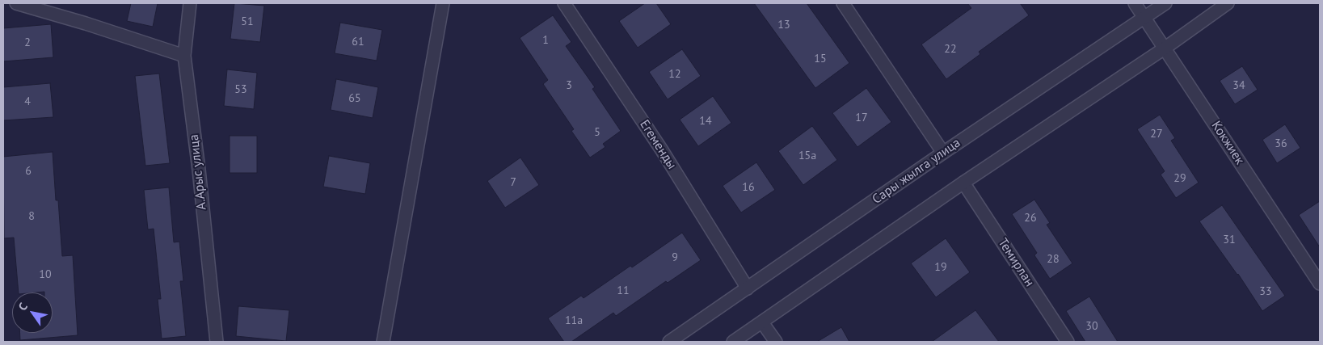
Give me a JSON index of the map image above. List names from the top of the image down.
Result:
{
  "streets": {
    "street": [
      "Кокжиек",
      "Егеменды",
      "Сары жылга улица",
      "А.Арыс улица",
      "Темирлан"
    ]
  },
  "crossings": [
    ["Кокжиек", "Сары жылга улица"],
    ["Егеменды", "Сары жылга улица"]
  ],
  "house_numbers": [
    "51",
    "13",
    "1",
    "61",
    "2",
    "22",
    "15",
    "12",
    "3",
    "34",
    "53",
    "65",
    "4",
    "17",
    "14",
    "5",
    "27",
    "36",
    "15а",
    "6",
    "29",
    "7",
    "16",
    "8",
    "26",
    "31",
    "9",
    "28",
    "19",
    "10",
    "11",
    "33",
    "11а",
    "30"
  ],
  "north": "top left"
}
